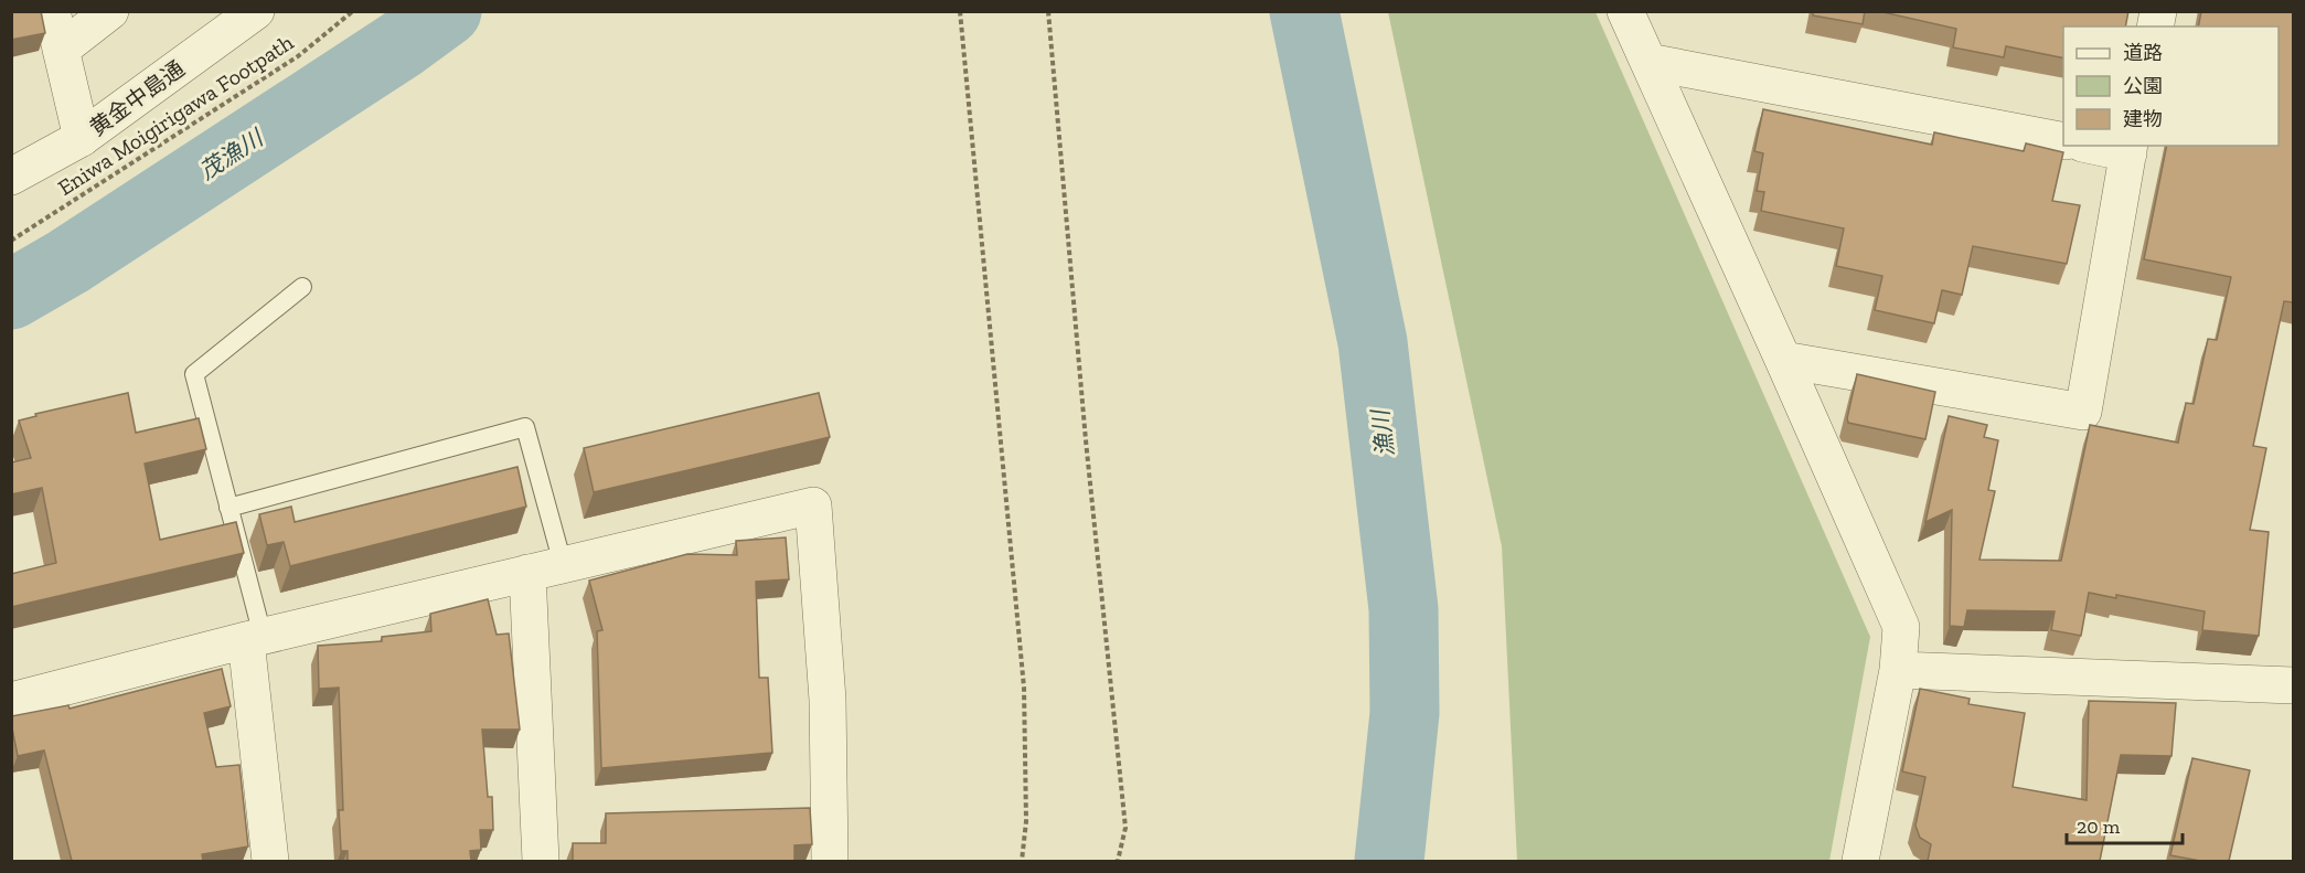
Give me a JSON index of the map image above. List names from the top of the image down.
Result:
{
  "streets": {
    "street": ["黄金中島通"],
    "path": ["Eniwa Moigirigawa Footpath"]
  },
  "water": ["茂漁川", "漁川"],
  "legend": ["道路", "公園", "建物"],
  "scale_bar": "20 m"
}
